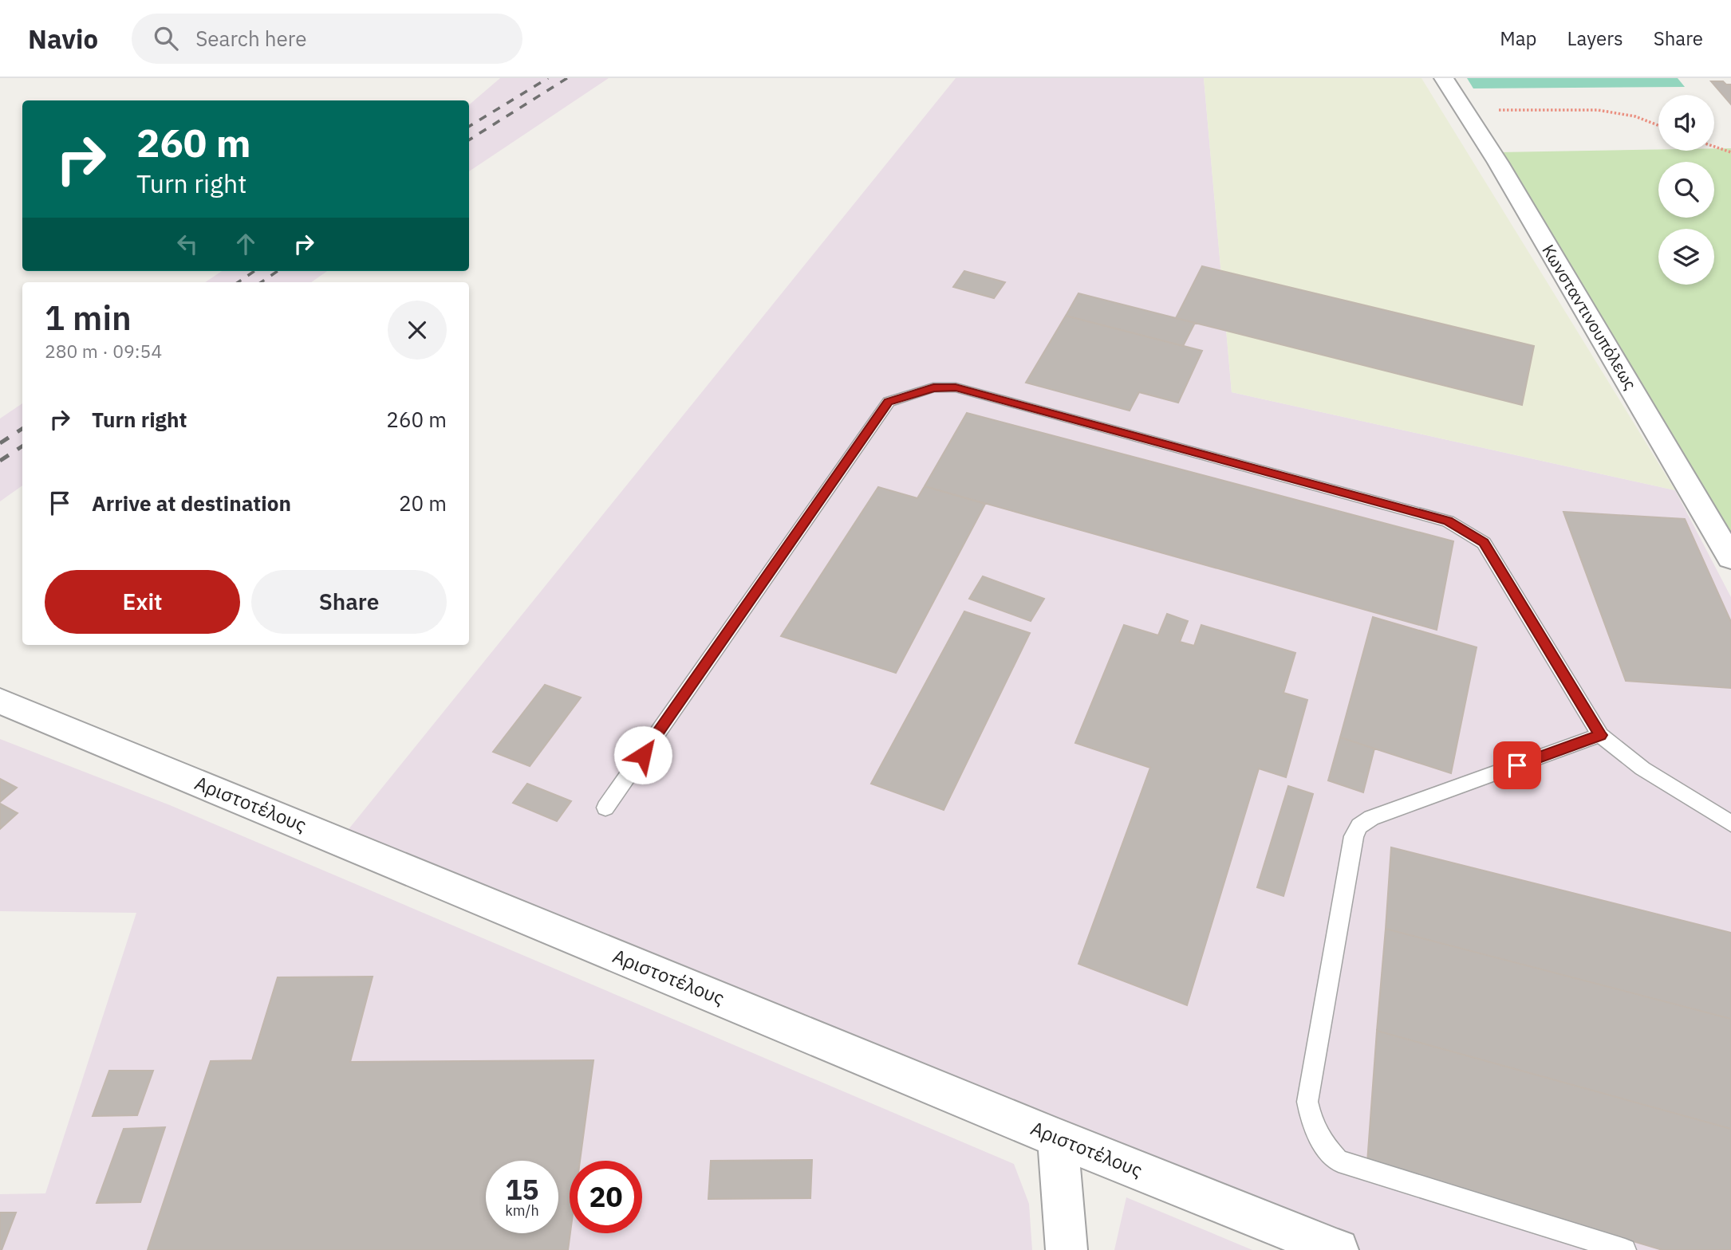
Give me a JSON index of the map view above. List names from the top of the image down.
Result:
{
  "streets": {
    "street": ["Κωνσταντινουπόλεως", "Αριστοτέλους"]
  },
  "page": {
    "header": "Navio",
    "search": "Search here",
    "nav": ["Map", "Layers", "Share"],
    "turn": ["260 m", "Turn right"],
    "heading": ["1 min", "280 m · 09:54"],
    "list": [
      {
        "name": "Turn right",
        "value": "260 m"
      },
      {
        "name": "Arrive at destination",
        "value": "20 m"
      }
    ],
    "buttons": ["Exit", "Share"],
    "speed": "15 km/h",
    "limit": "20"
  }
}
